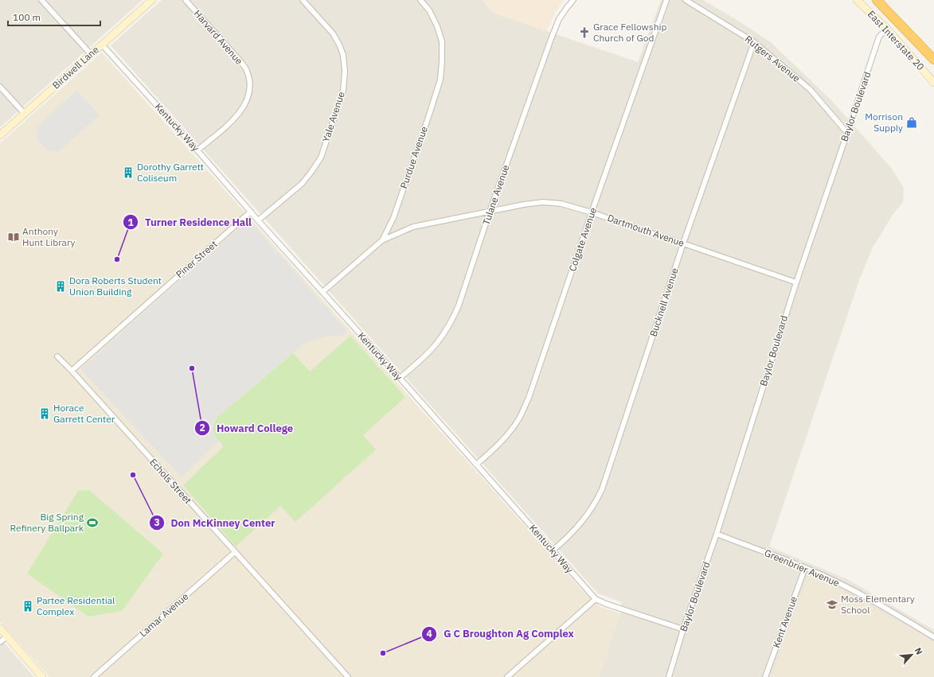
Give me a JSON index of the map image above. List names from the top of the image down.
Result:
{
  "streets": {
    "main road": ["East Interstate 20", "Birdwell Lane"],
    "street": [
      "Harvard Avenue",
      "Rutgers Avenue",
      "Baylor Boulevard",
      "Yale Avenue",
      "Kentucky Way",
      "Purdue Avenue",
      "Tulane Avenue",
      "Dartmouth Avenue",
      "Colgate Avenue",
      "Piner Street",
      "Bucknell Avenue",
      "Echols Street",
      "Greenbrier Avenue",
      "Lamar Avenue",
      "Kent Avenue"
    ]
  },
  "crossings": [
    ["Harvard Avenue", "Kentucky Way"],
    ["East Interstate 20", "Baylor Boulevard"],
    ["Rutgers Avenue", "Baylor Boulevard"],
    ["Rutgers Avenue", "Bucknell Avenue"],
    ["Birdwell Lane", "Kentucky Way"],
    ["Baylor Boulevard", "Kentucky Way"],
    ["Baylor Boulevard", "Dartmouth Avenue"],
    ["Baylor Boulevard", "Greenbrier Avenue"],
    ["Yale Avenue", "Kentucky Way"],
    ["Kentucky Way", "Purdue Avenue"],
    ["Kentucky Way", "Tulane Avenue"],
    ["Kentucky Way", "Colgate Avenue"],
    ["Kentucky Way", "Piner Street"],
    ["Kentucky Way", "Bucknell Avenue"],
    ["Purdue Avenue", "Dartmouth Avenue"],
    ["Tulane Avenue", "Dartmouth Avenue"],
    ["Dartmouth Avenue", "Colgate Avenue"],
    ["Dartmouth Avenue", "Bucknell Avenue"],
    ["Piner Street", "Echols Street"],
    ["Echols Street", "Lamar Avenue"],
    ["Greenbrier Avenue", "Kent Avenue"]
  ],
  "places": {
    "church": ["Grace Fellowship Church of God"],
    "shop": ["Morrison Supply"],
    "building": [
      "Dorothy Garrett Coliseum",
      "Dora Roberts Student Union Building",
      "Horace Garrett Center",
      "Partee Residential Complex"
    ],
    "library": ["Anthony Hunt Library"],
    "other": [
      "Turner Residence Hall",
      "Howard College",
      "Don McKinney Center",
      "G C Broughton Ag Complex"
    ],
    "sports": ["Big Spring Refinery Ballpark"],
    "school or university": ["Moss Elementary School"]
  },
  "scale_bar": "100 m",
  "north": "top right"
}
